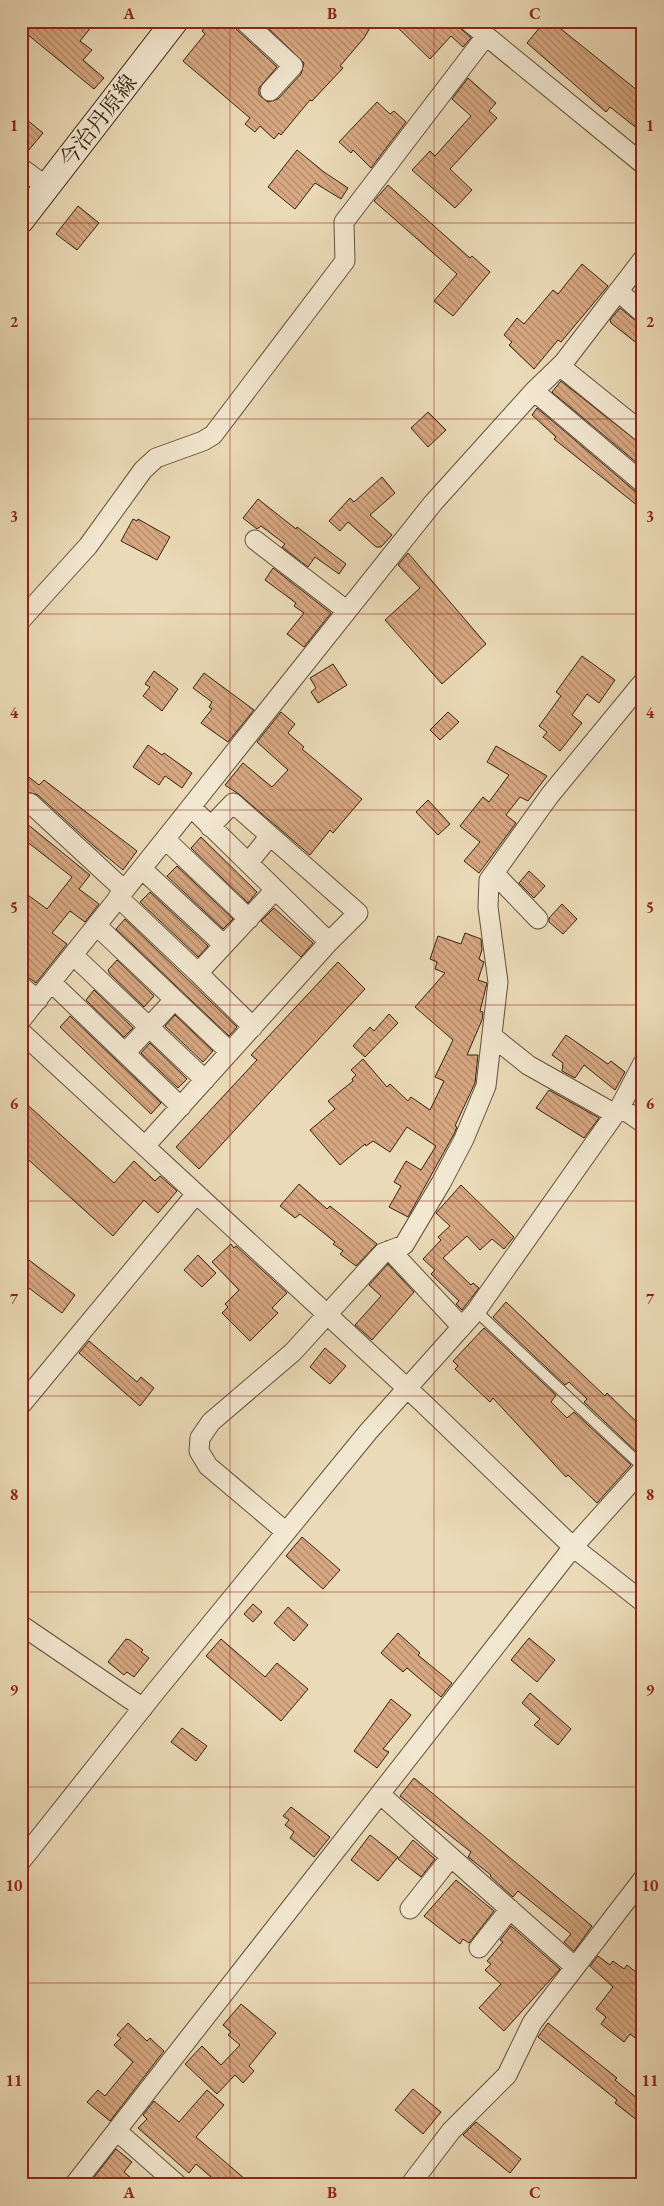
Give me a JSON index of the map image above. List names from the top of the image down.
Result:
{
  "streets": {
    "main road": ["今治丹原線"]
  },
  "grid": {
    "columns": ["A", "B", "C"],
    "rows": [
      "1",
      "2",
      "3",
      "4",
      "5",
      "6",
      "7",
      "8",
      "9",
      "10",
      "11"
    ]
  }
}
